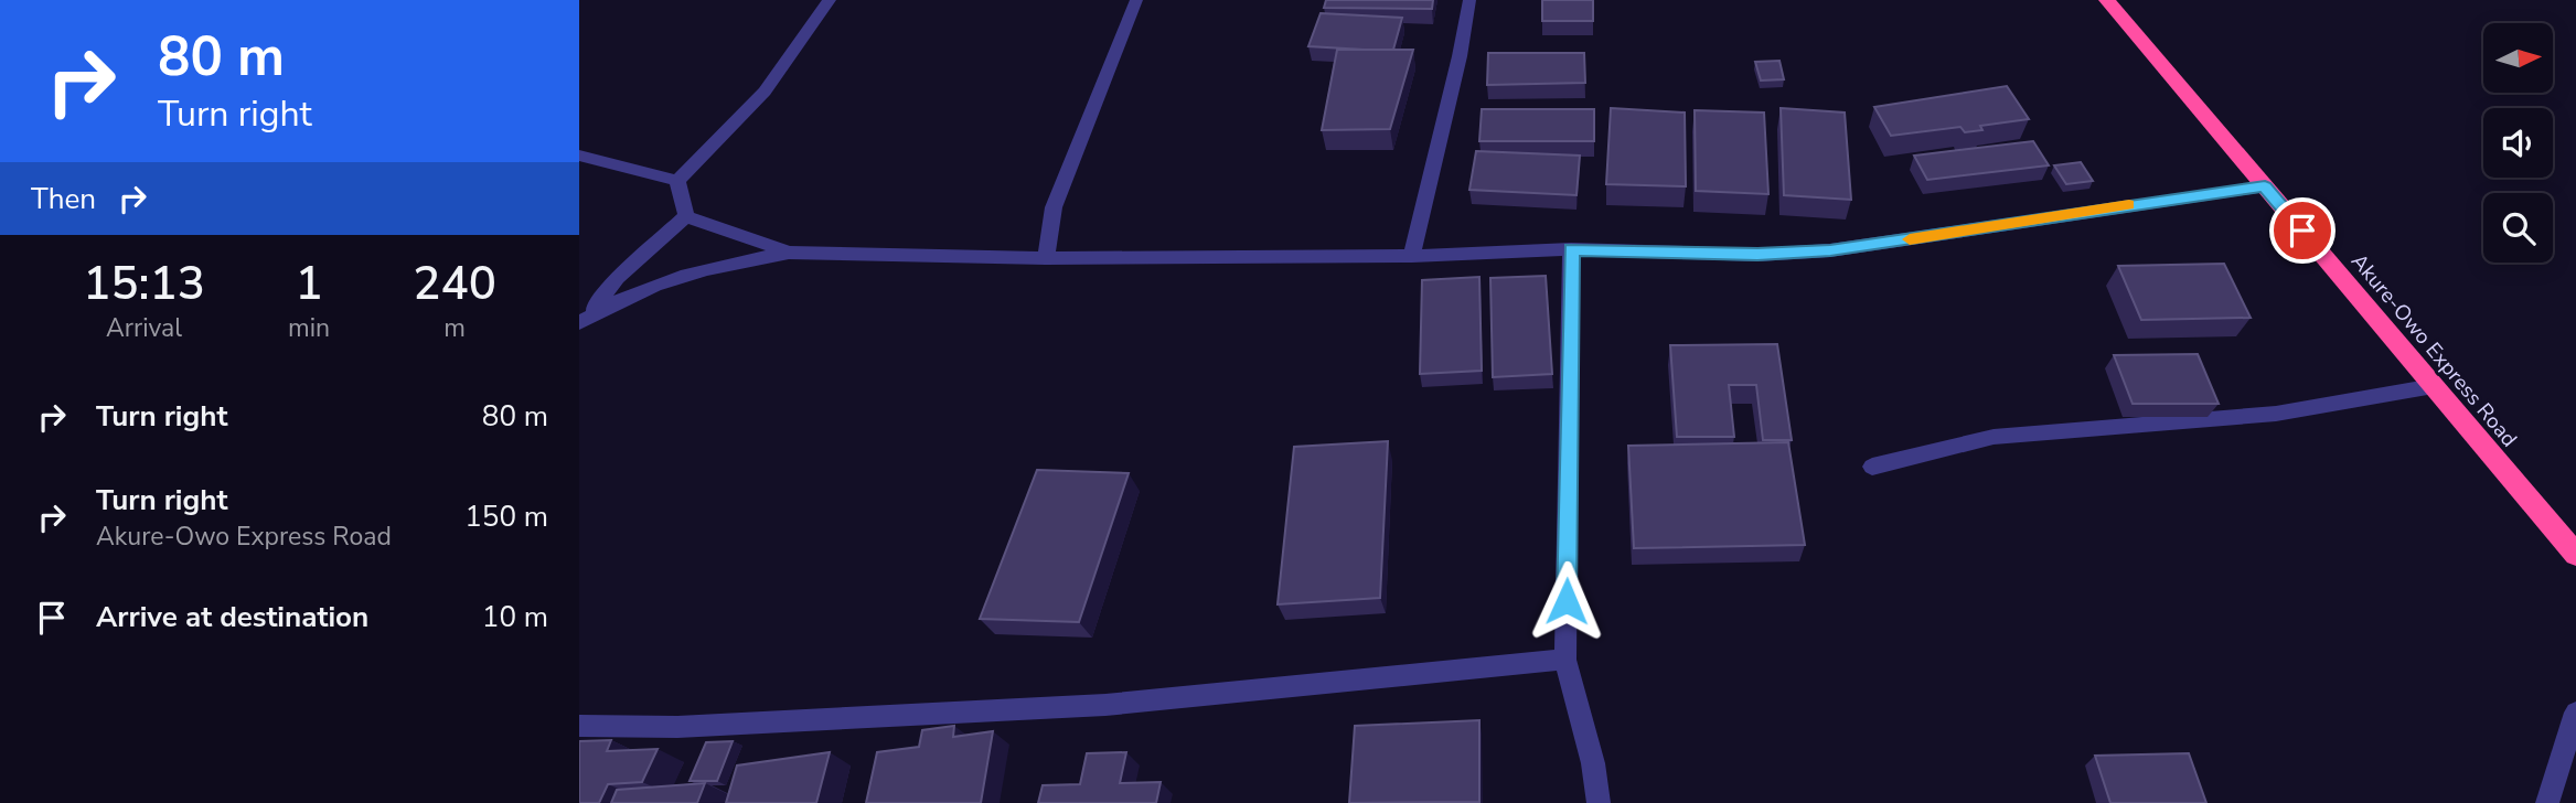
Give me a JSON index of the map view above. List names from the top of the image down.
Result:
{
  "streets": {
    "highway": ["Akure-Owo Express Road"]
  },
  "north": "right",
  "page": {
    "turn": ["80 m", "Turn right"],
    "then": "Then",
    "eta": [
      "15:13",
      "Arrival",
      "1",
      "min",
      "240",
      "m"
    ],
    "list": [
      {
        "name": "Turn right",
        "value": "80 m"
      },
      {
        "name": "Turn right",
        "note": "Akure-Owo Express Road",
        "value": "150 m"
      },
      {
        "name": "Arrive at destination",
        "value": "10 m"
      }
    ]
  }
}
